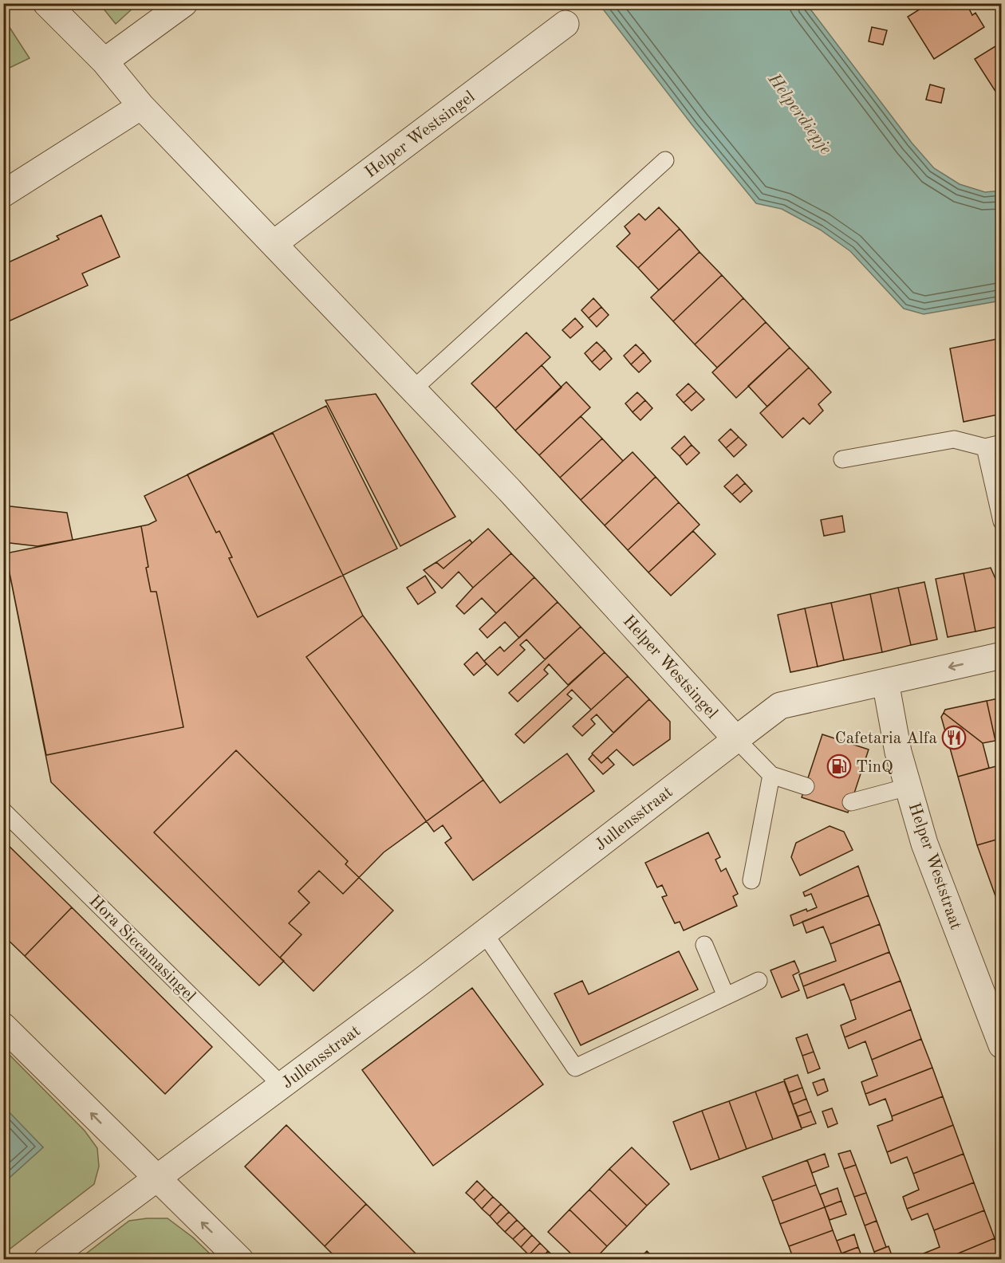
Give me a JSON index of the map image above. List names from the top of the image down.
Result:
{
  "streets": {
    "street": ["Helper Westsingel", "Jullensstraat", "Helper Weststraat"],
    "lane": ["Hora Siccamasingel"]
  },
  "crossings": [
    ["Helper Westsingel", "Jullensstraat"],
    ["Jullensstraat", "Hora Siccamasingel"]
  ],
  "water": ["Helperdiepje"],
  "places": {
    "restaurant": ["Cafetaria Alfa"],
    "fuel station": ["TinQ"]
  }
}
